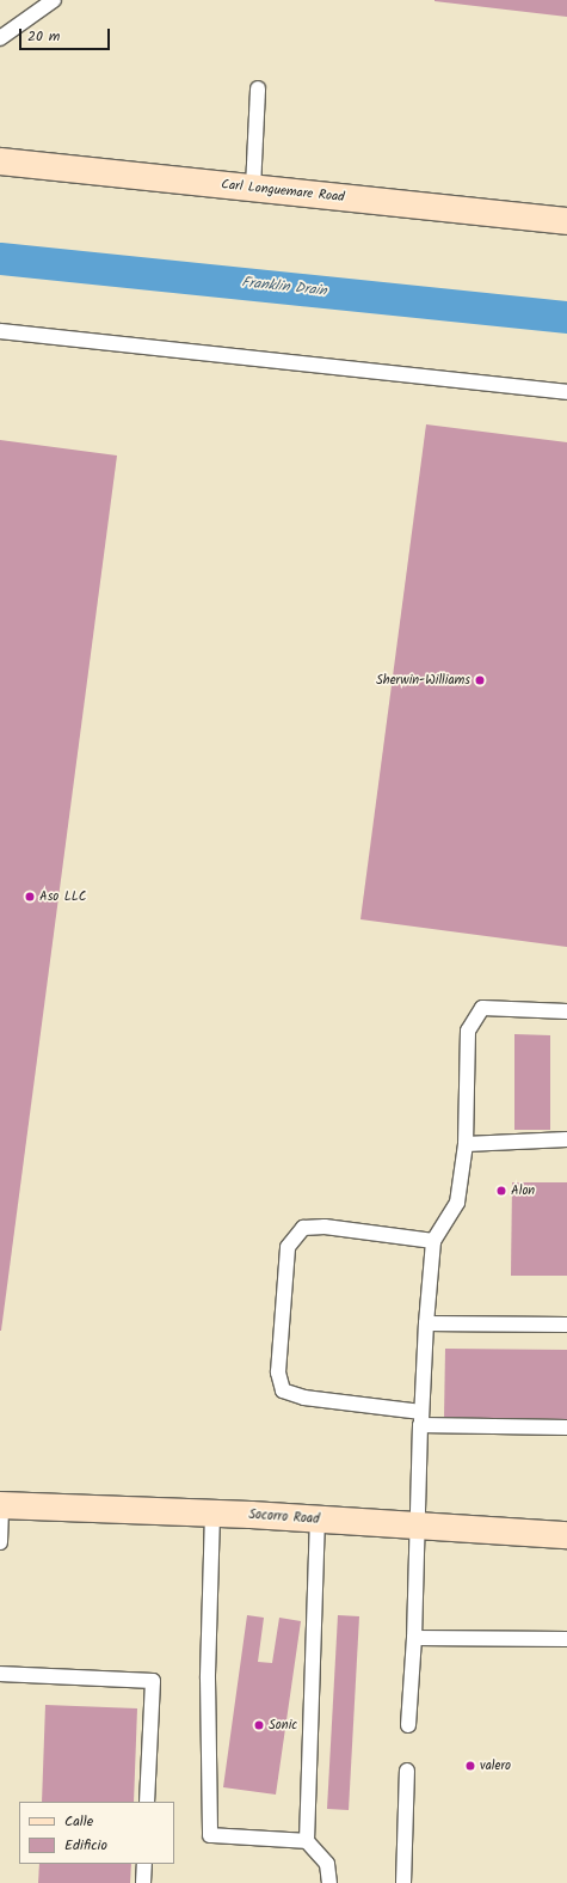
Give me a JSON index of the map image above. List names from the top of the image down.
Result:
{
  "streets": {
    "main road": ["Carl Longuemare Road", "Socorro Road"]
  },
  "water": ["Franklin Drain"],
  "places": [
    "Sherwin-Williams",
    "Aso LLC",
    "Alon",
    "Sonic",
    "valero"
  ],
  "legend": ["Calle", "Edificio"],
  "scale_bar": "20 m"
}
